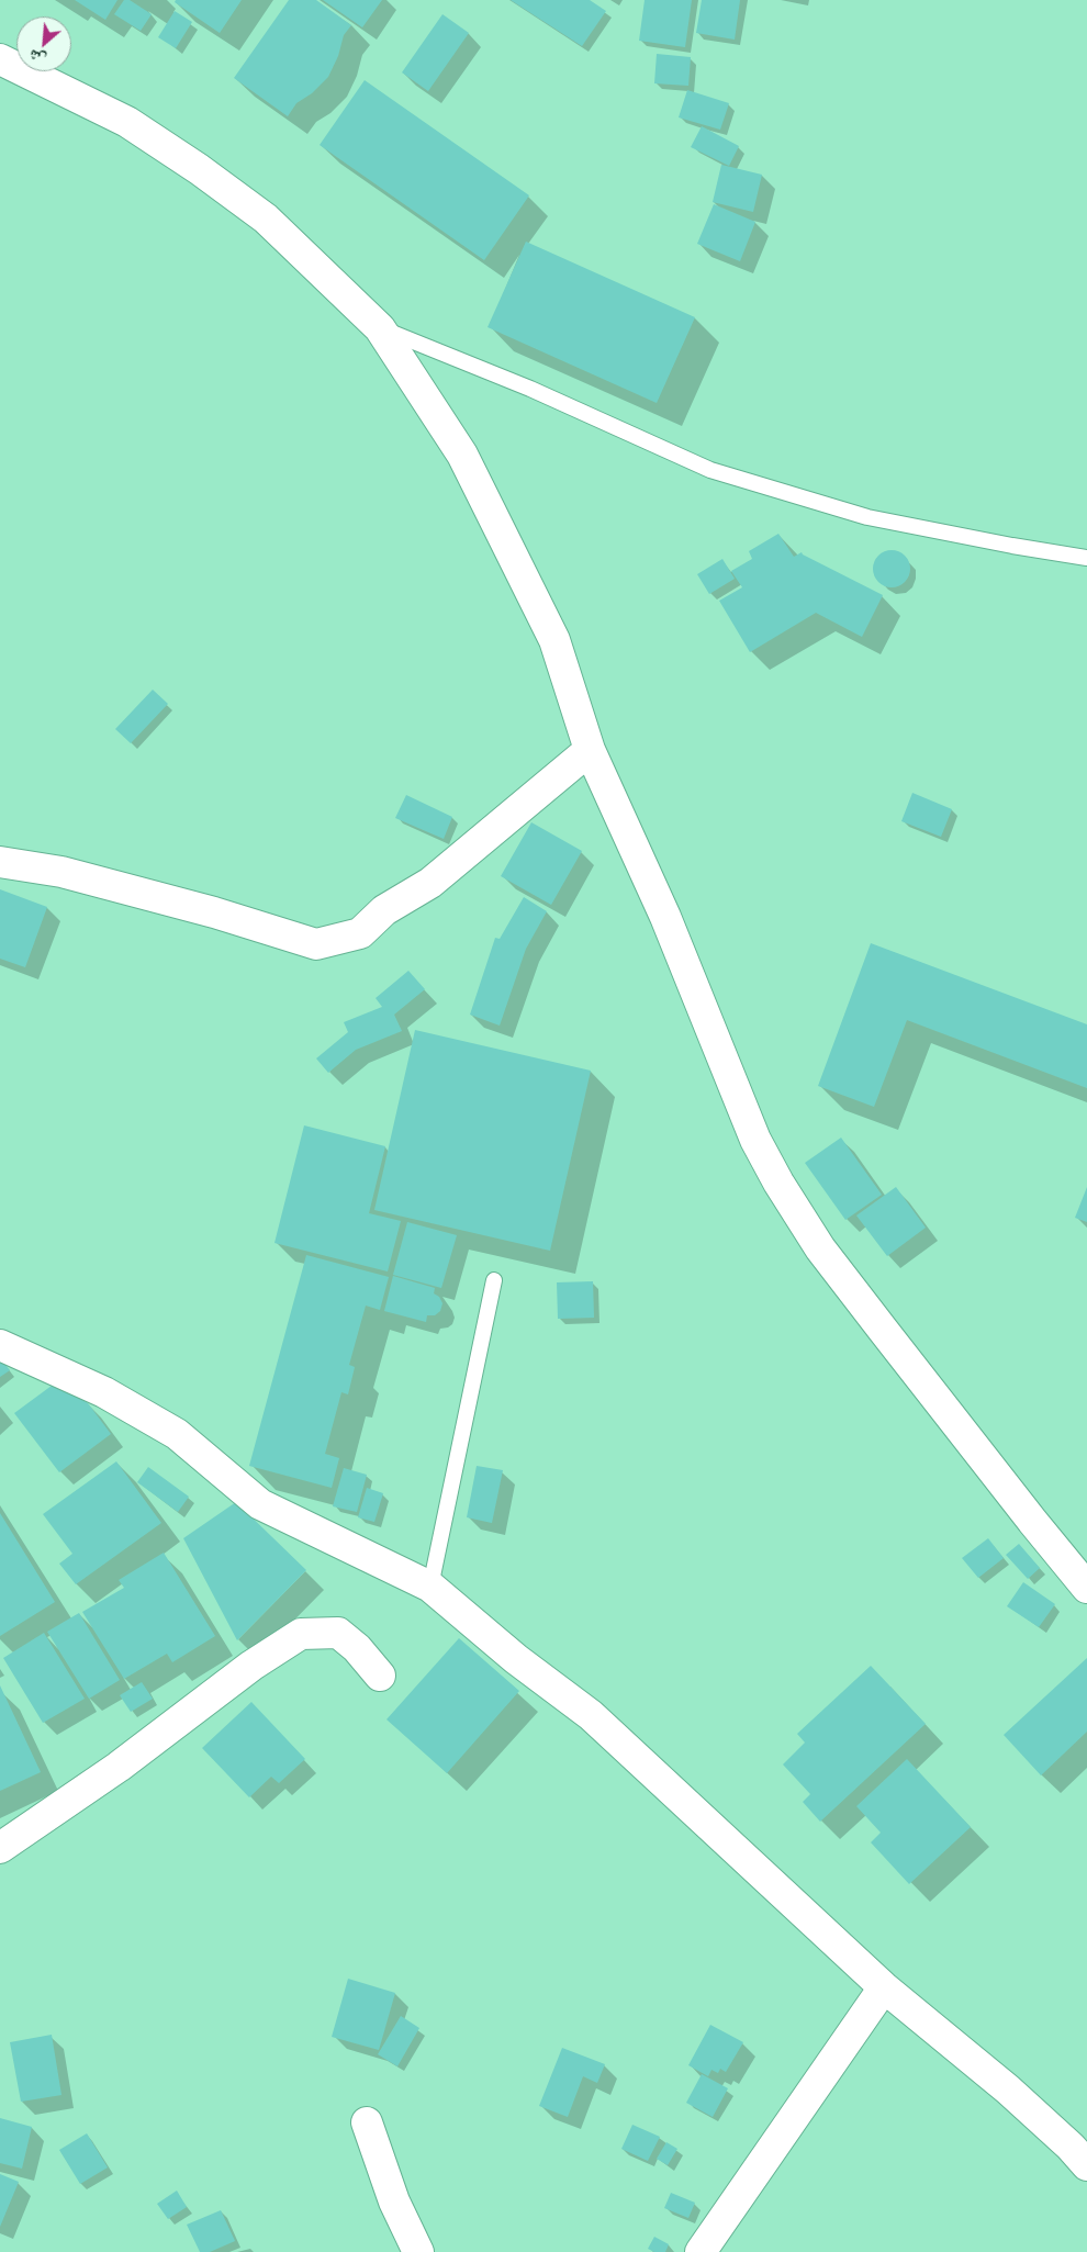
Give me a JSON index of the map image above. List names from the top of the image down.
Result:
{
  "north": "bottom left"
}
